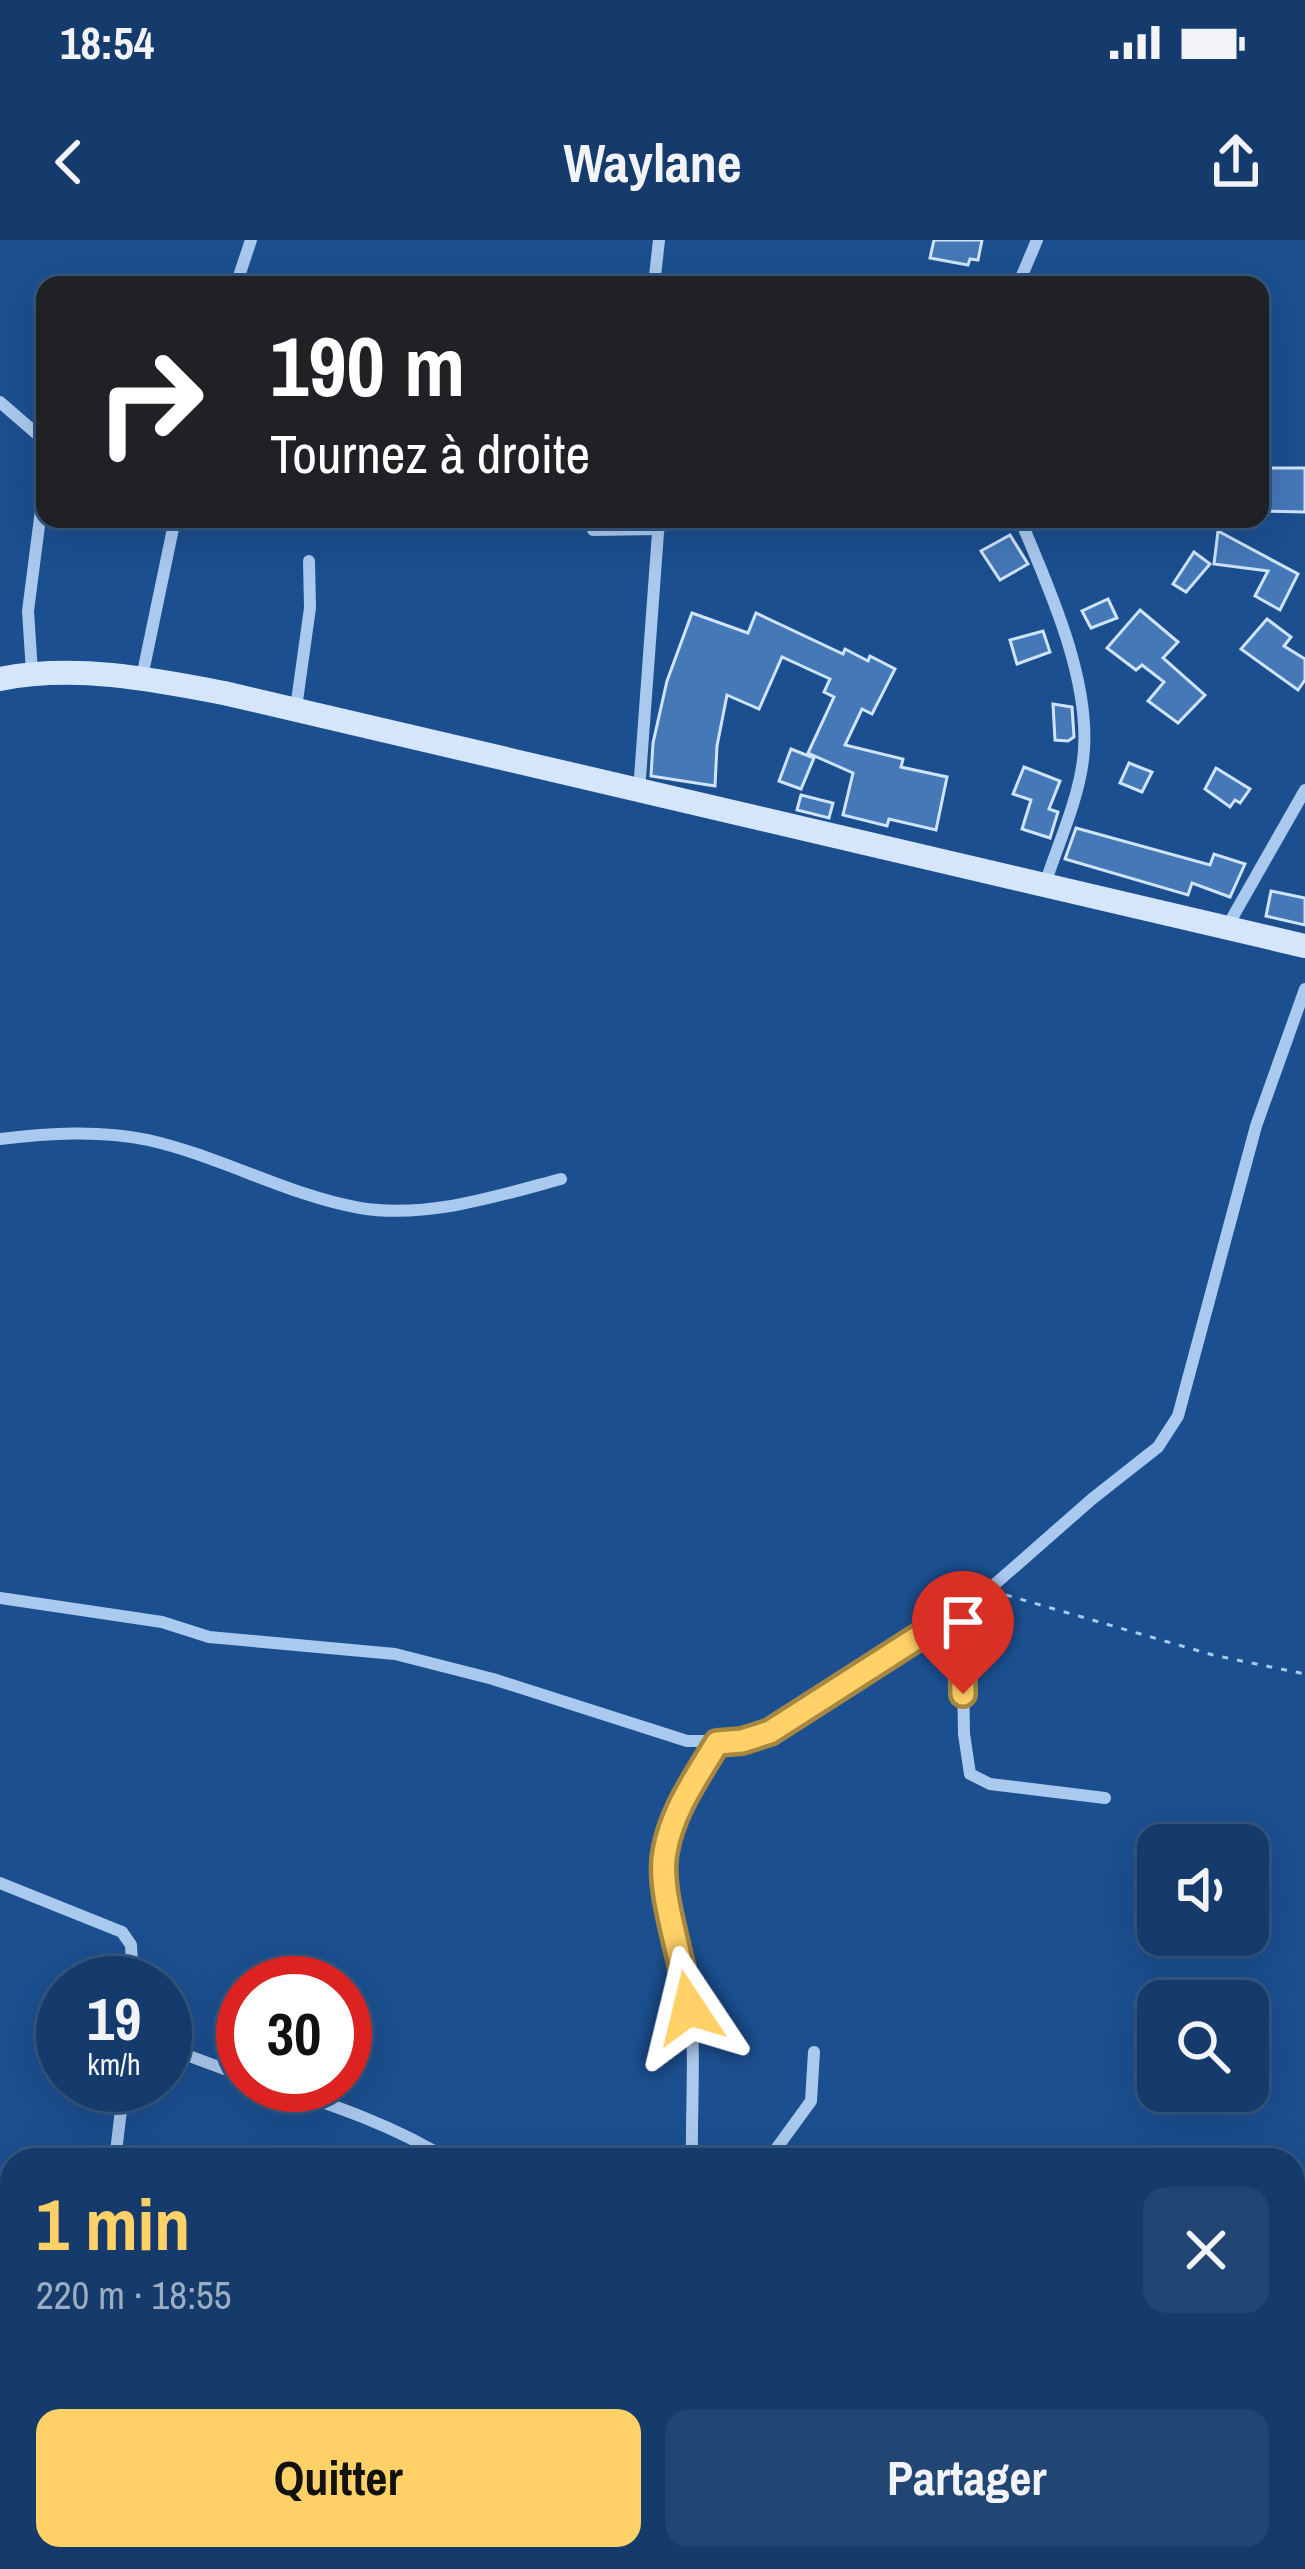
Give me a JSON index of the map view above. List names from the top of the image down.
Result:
{
  "page": {
    "status": "18:54",
    "header": "Waylane",
    "turn": ["190 m", "Tournez à droite"],
    "speed": "19 km/h",
    "limit": "30",
    "heading": ["1 min", "220 m · 18:55"],
    "buttons": ["Quitter", "Partager"]
  }
}
